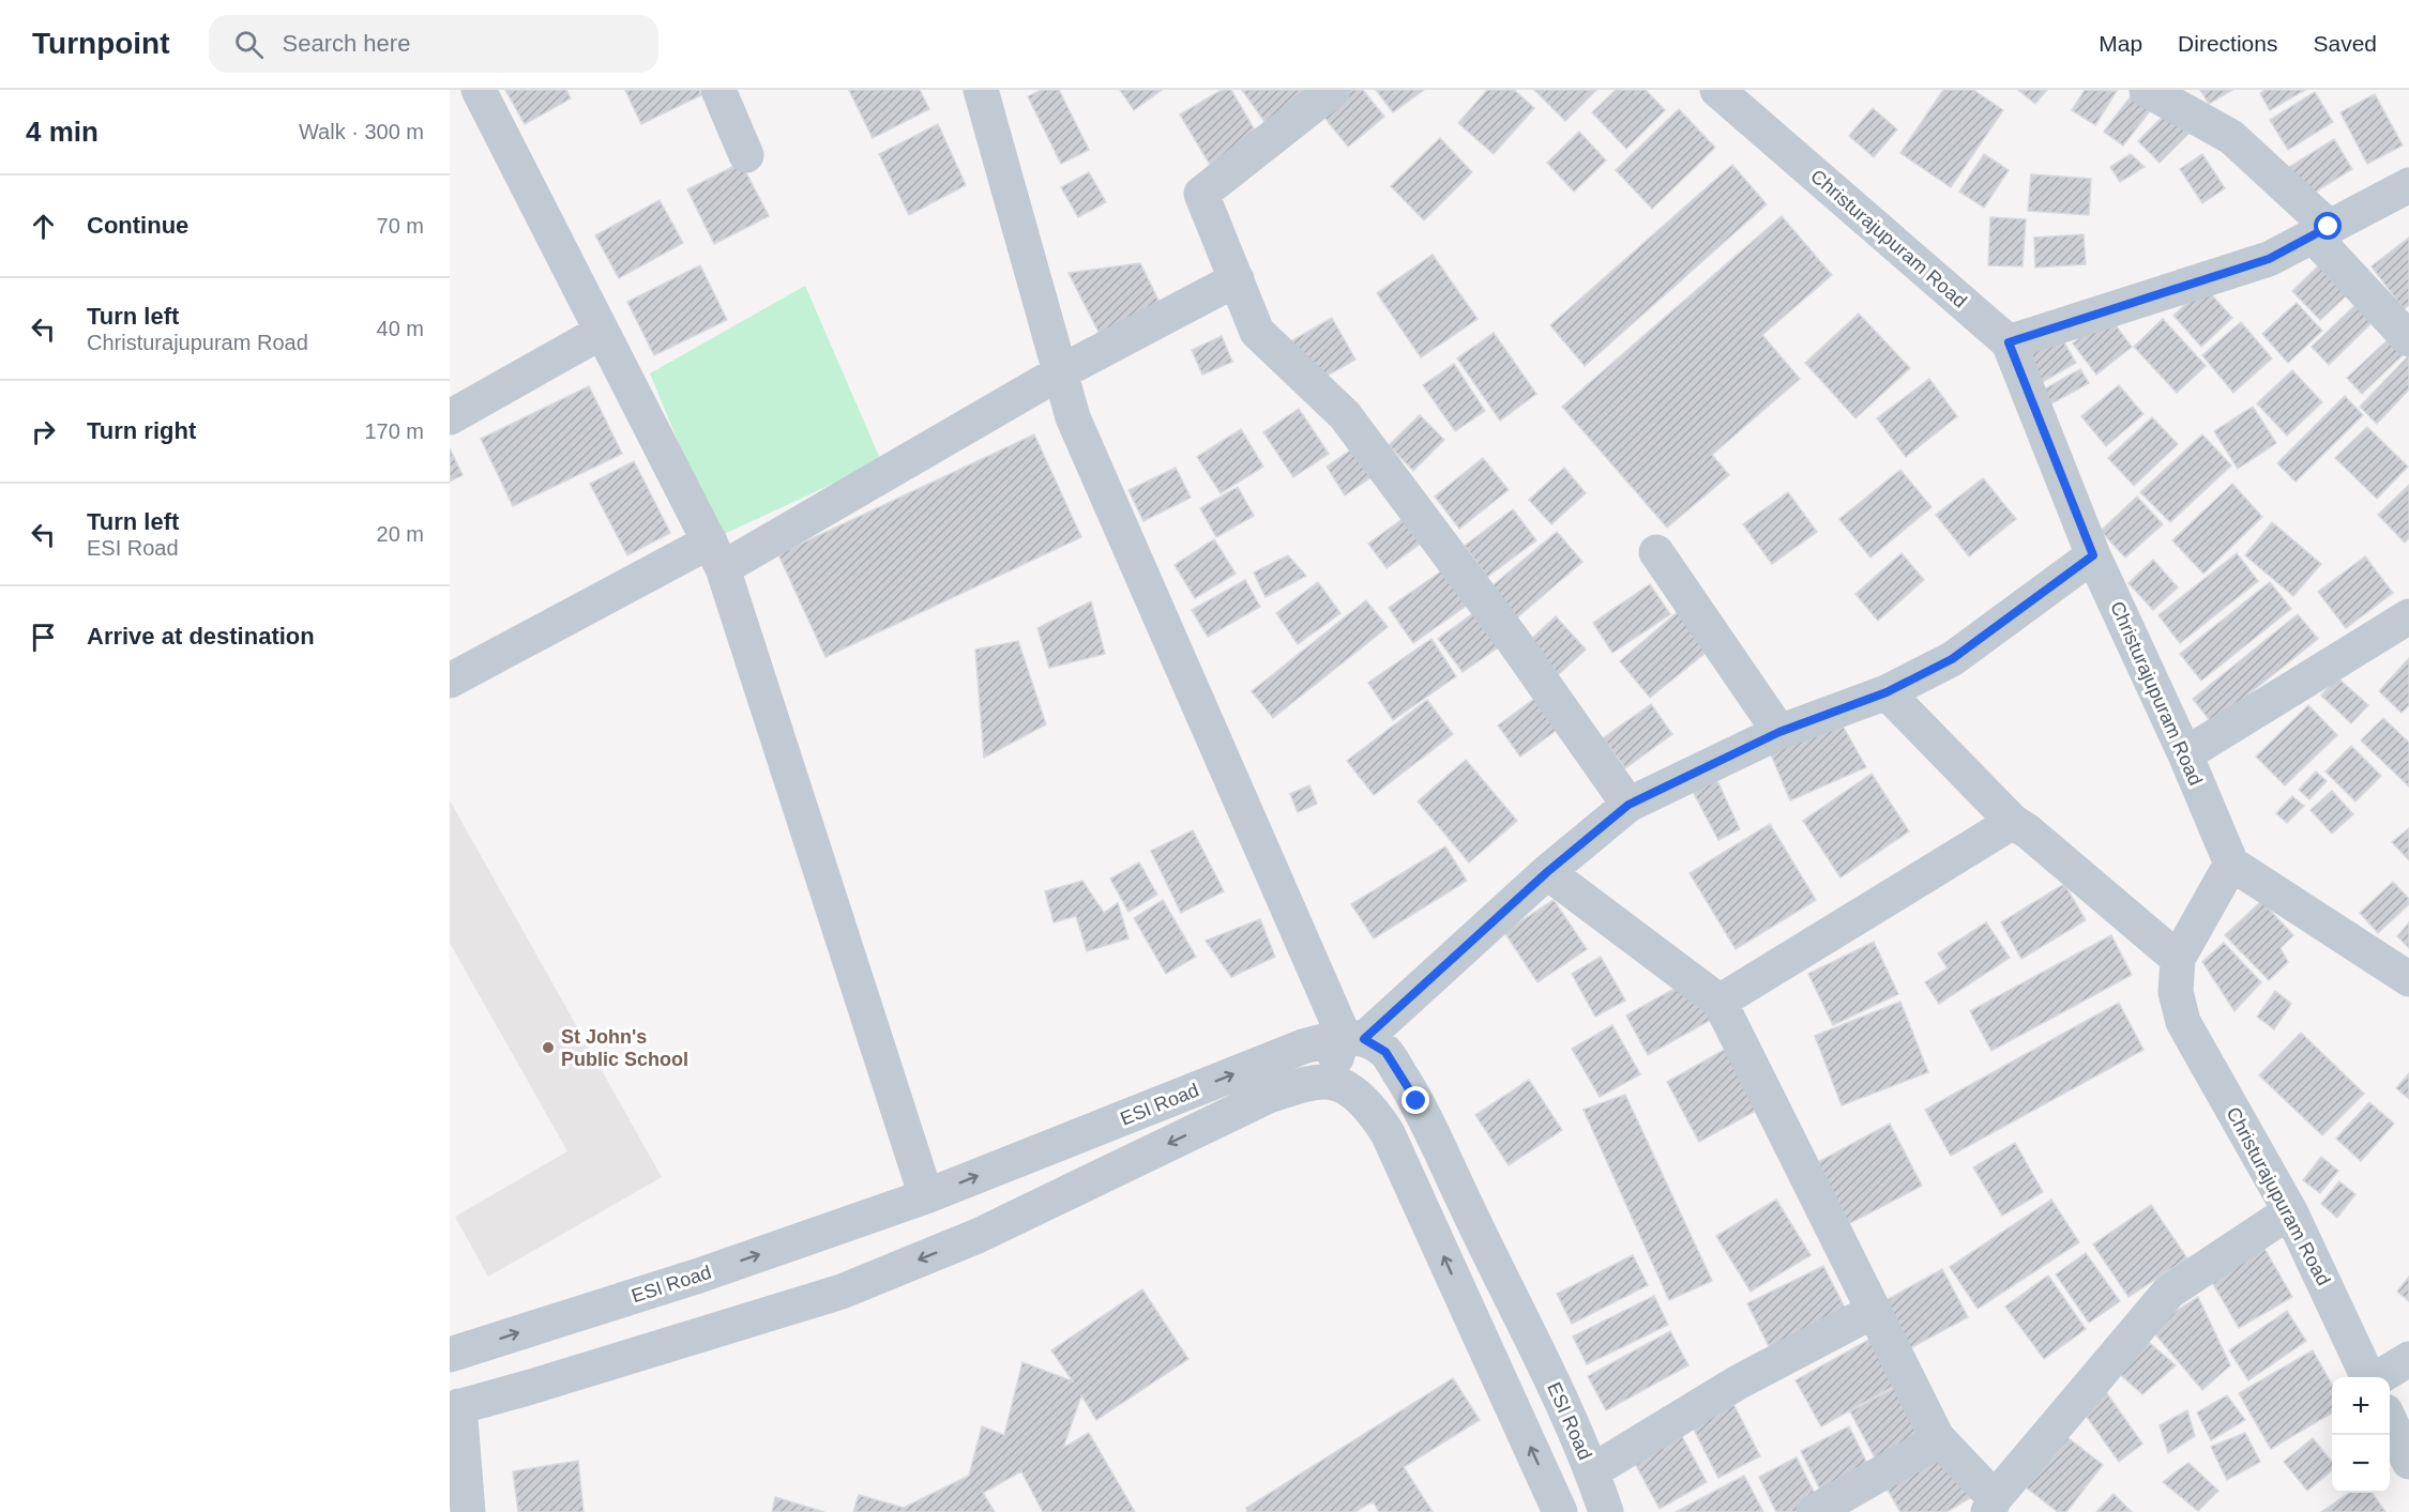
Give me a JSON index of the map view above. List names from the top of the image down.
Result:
{
  "streets": {
    "street": ["Christurajupuram Road", "ESI Road"]
  },
  "places": ["St John's Public School"],
  "page": {
    "header": "Turnpoint",
    "search": "Search here",
    "nav": ["Map", "Directions", "Saved"],
    "heading": ["4 min", "Walk · 300 m"],
    "list": [
      ["Continue", "70 m"],
      ["Turn left", "Christurajupuram Road", "40 m"],
      ["Turn right", "170 m"],
      ["Turn left", "ESI Road", "20 m"],
      "Arrive at destination"
    ],
    "map_buttons": ["+", "−"]
  }
}
